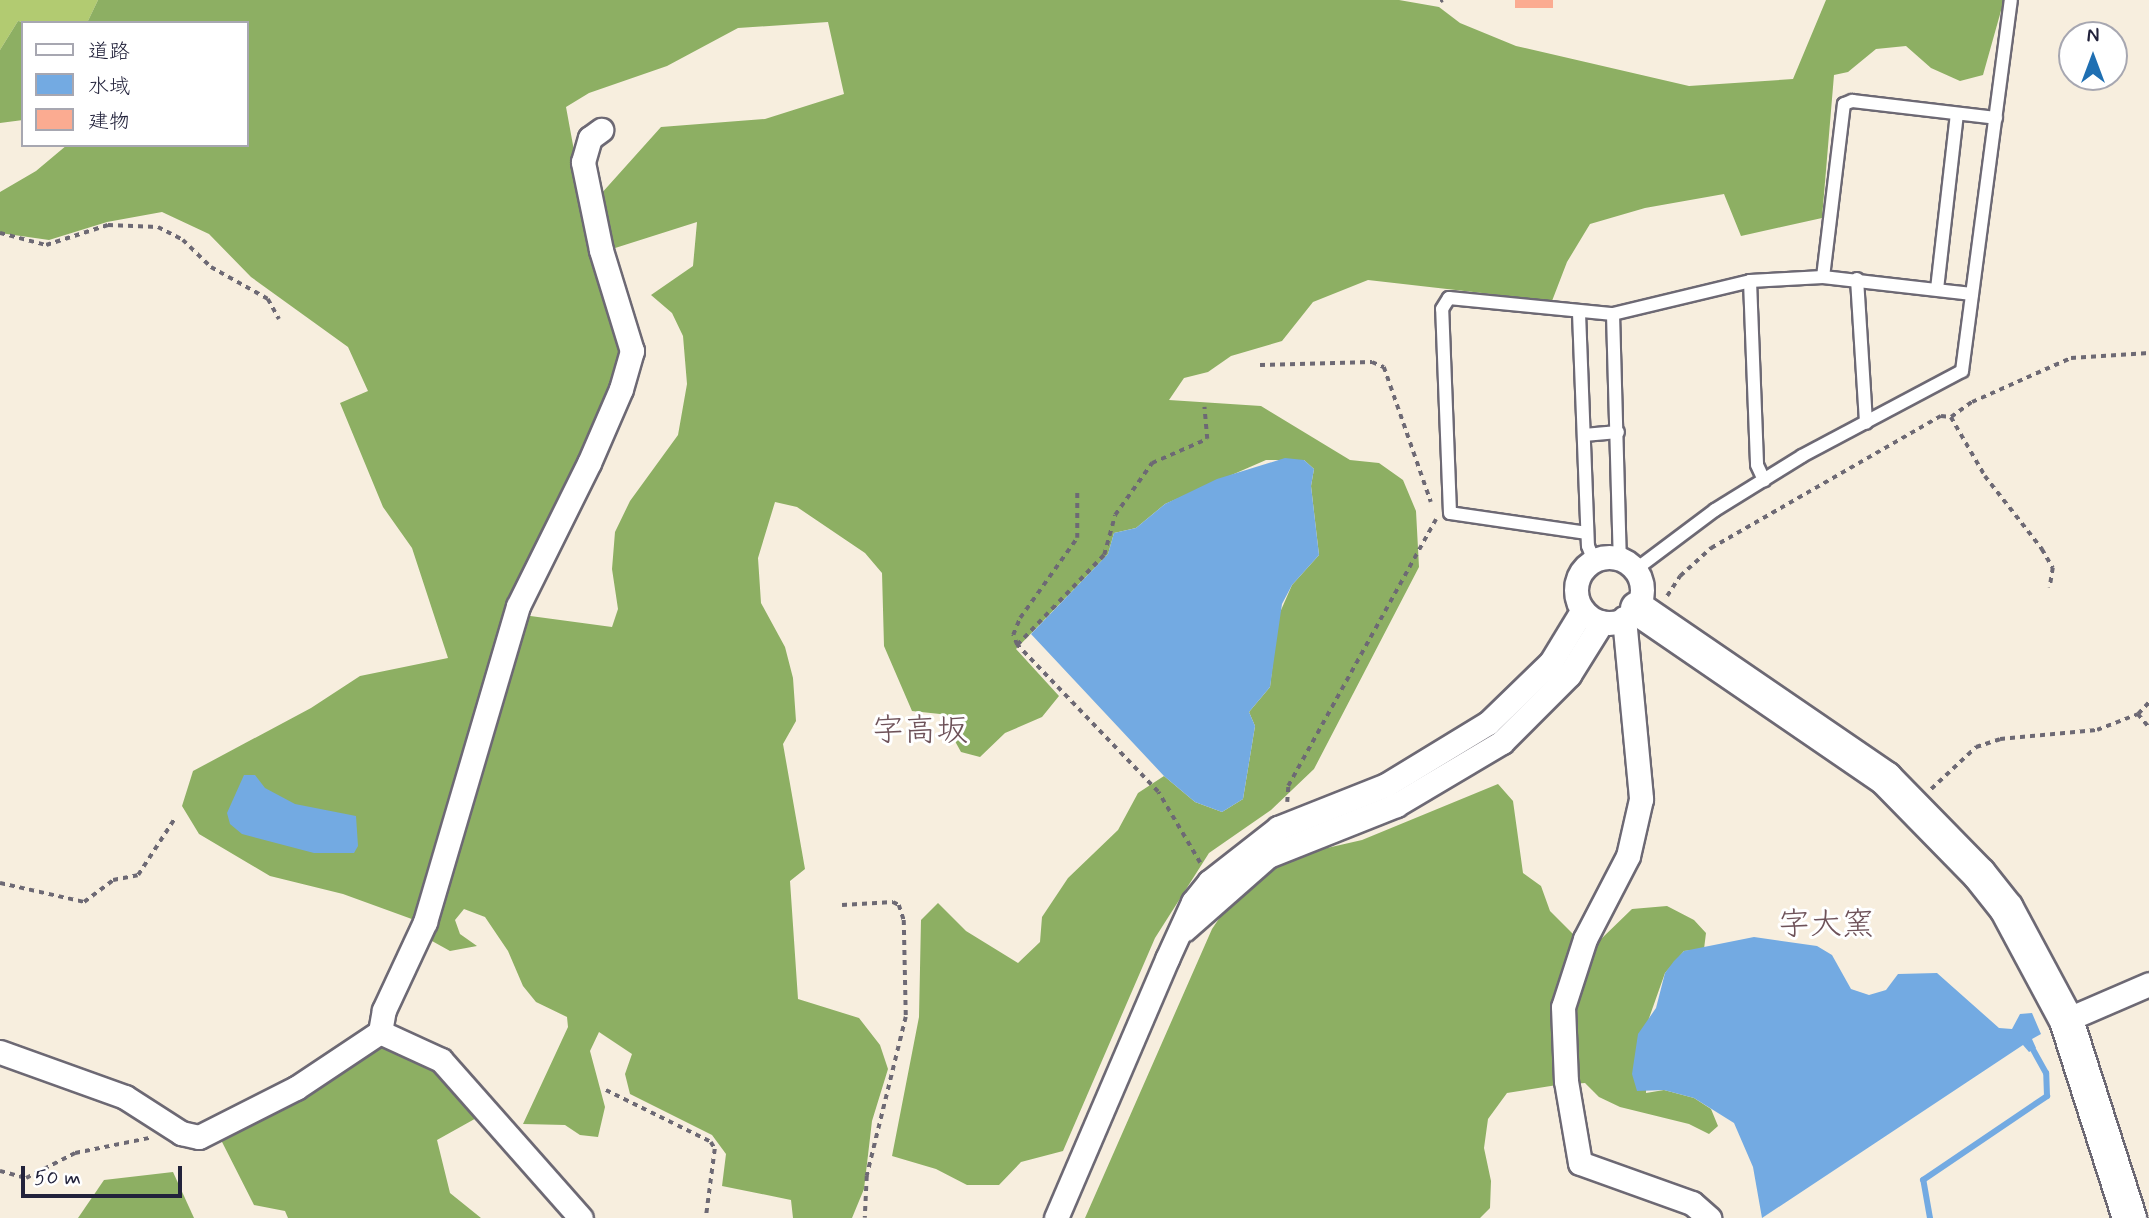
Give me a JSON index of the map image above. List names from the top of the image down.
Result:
{
  "districts": ["字高坂", "字大窯"],
  "legend": ["道路", "水域", "建物"],
  "scale_bar": "50 m",
  "north": "top"
}
